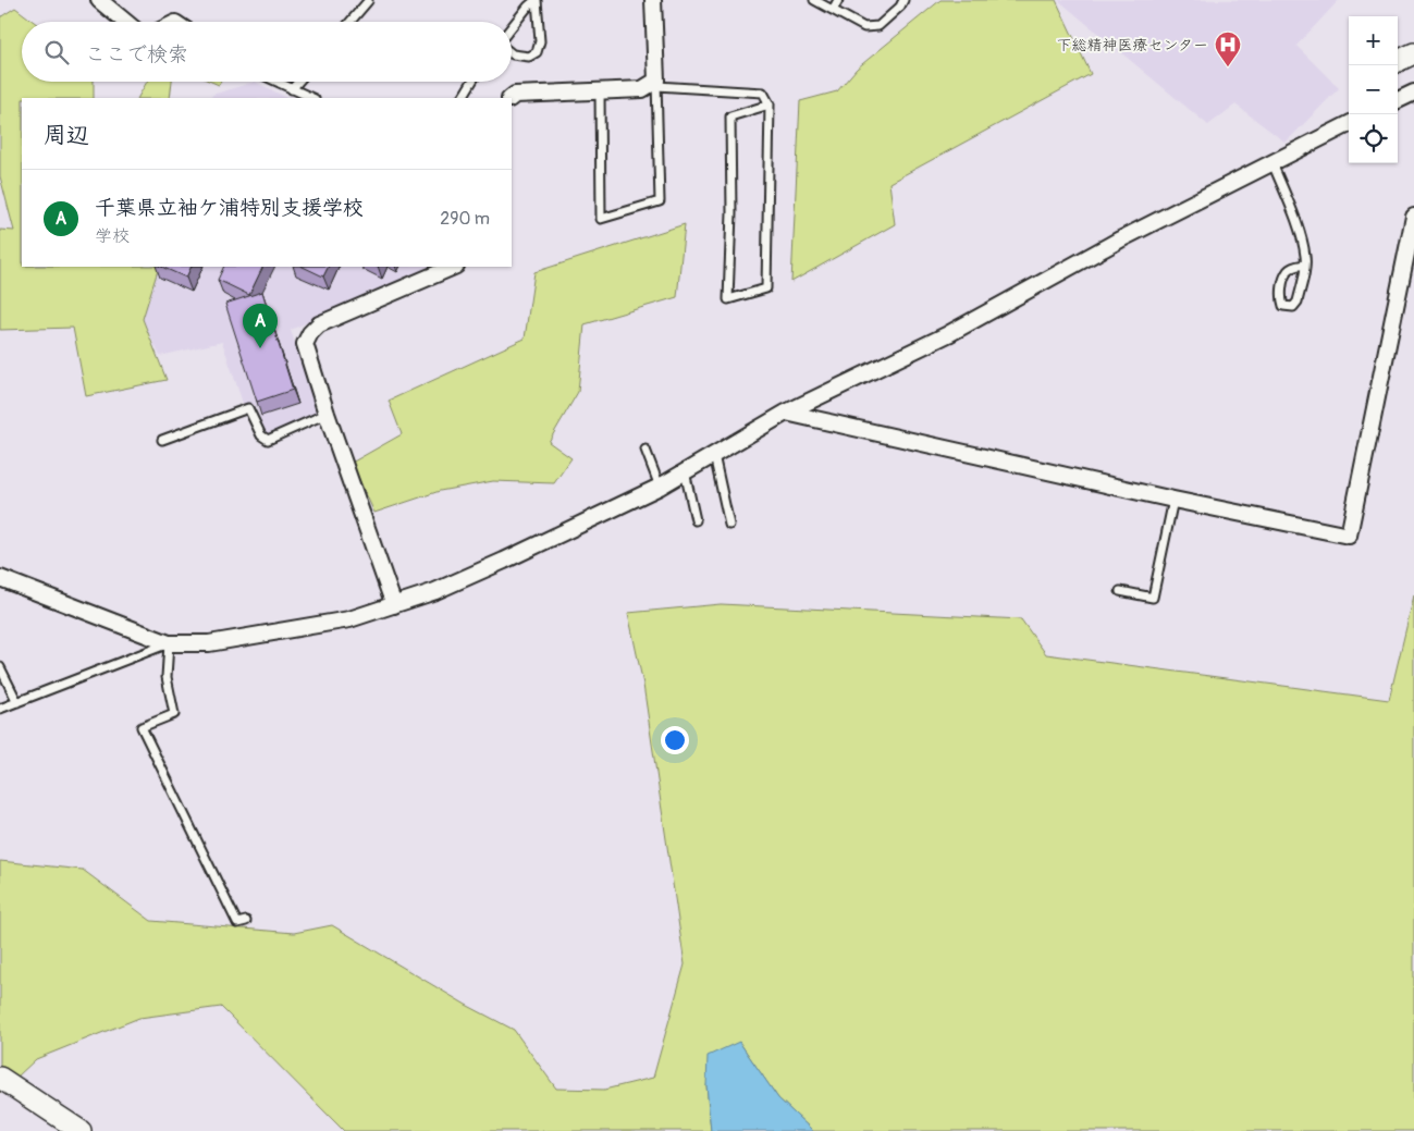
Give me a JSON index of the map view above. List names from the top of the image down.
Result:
{
  "places": {
    "hospital": ["下総精神医療センター"]
  },
  "page": {
    "map_buttons": ["+", "−"],
    "search": "ここで検索",
    "heading": "周辺",
    "list": [
      {
        "mark": "A",
        "name": "千葉県立袖ケ浦特別支援学校",
        "note": "学校",
        "value": "290 m"
      }
    ],
    "pins": "A"
  }
}
